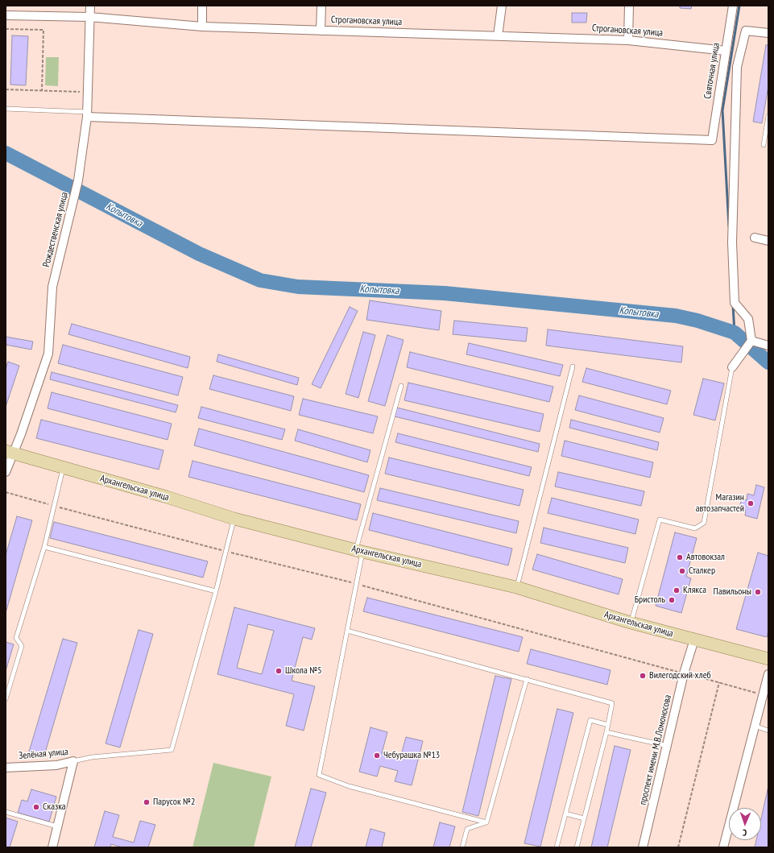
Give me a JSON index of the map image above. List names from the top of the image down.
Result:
{
  "streets": {
    "main road": ["Архангельская улица"],
    "street": [
      "Строгановская улица",
      "Святочная улица",
      "Рождественская улица",
      "проспект имени М.В.Ломоносова",
      "Зелёная улица"
    ]
  },
  "crossings": [
    ["Строгановская улица", "Святочная улица"],
    ["Строгановская улица", "Рождественская улица"],
    ["Святочная улица", "Рождественская улица"],
    ["Рождественская улица", "Архангельская улица"],
    ["Архангельская улица", "проспект имени М.В.Ломоносова"]
  ],
  "water": ["Копытовка"],
  "places": [
    "Магазин автозапчастей",
    "Автовокзал",
    "Сталкер",
    "Клякса",
    "Павильоны",
    "Бристоль",
    "Школа №5",
    "Вилегодский хлеб",
    "Чебурашка №13",
    "Парусок №2",
    "Сказка"
  ],
  "north": "bottom"
}
